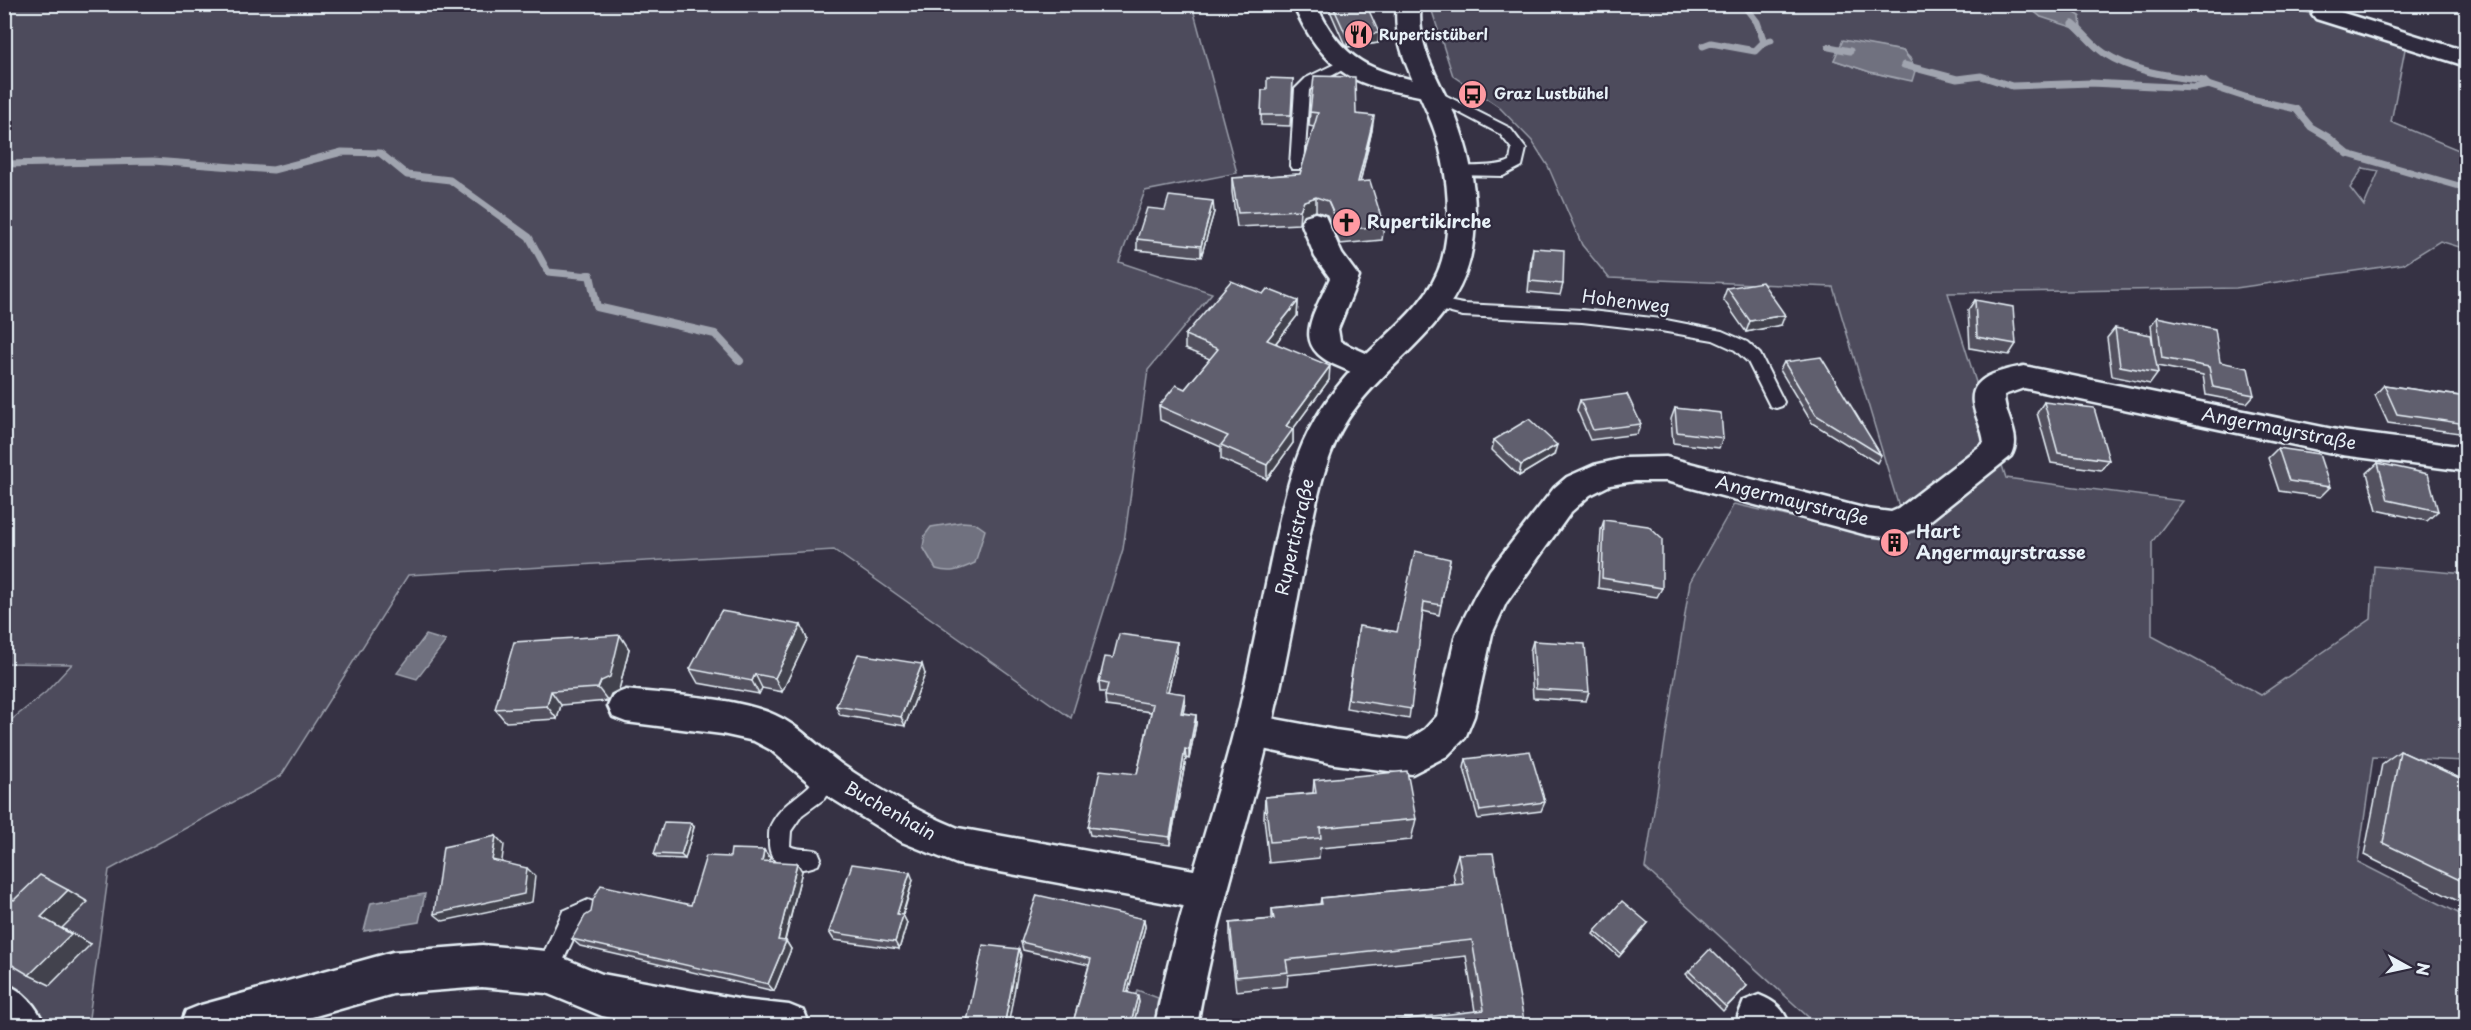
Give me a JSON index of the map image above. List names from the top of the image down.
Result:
{
  "streets": {
    "street": ["Angermayrstraße", "Rupertistraße", "Buchenhain"],
    "lane": ["Hohenweg"]
  },
  "crossings": [
    ["Hohenweg", "Rupertistraße"],
    ["Angermayrstraße", "Rupertistraße"],
    ["Rupertistraße", "Buchenhain"]
  ],
  "places": {
    "restaurant": ["Rupertistüberl"],
    "bus stop": ["Graz Lustbühel"],
    "church": ["Rupertikirche"],
    "building": ["Hart Angermayrstrasse"]
  },
  "north": "right"
}
